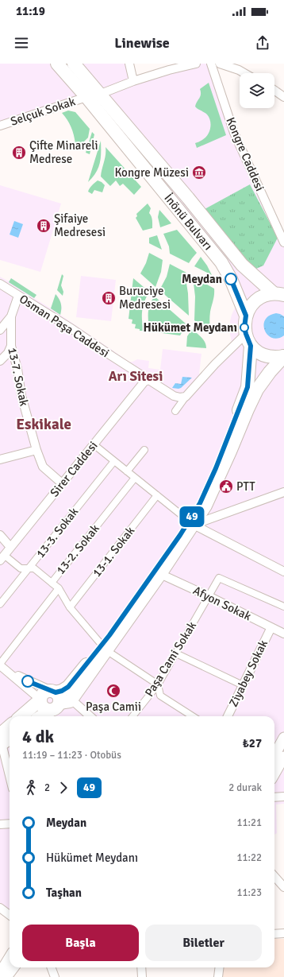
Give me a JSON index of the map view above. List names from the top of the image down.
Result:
{
  "streets": {
    "main road": ["İnönü Bulvarı"],
    "street": [
      "Selçuk Sokak",
      "Kongre Caddesi",
      "Osman Paşa Caddesi",
      "13-7. Sokak",
      "Sirer Caddesi",
      "13-3. Sokak",
      "13-2. Sokak",
      "13-1. Sokak",
      "Afyon Sokak",
      "Paşa Cami Sokak",
      "Ziyabey Sokak"
    ]
  },
  "crossings": [
    ["Selçuk Sokak", "İnönü Bulvarı"],
    ["Osman Paşa Caddesi", "Sirer Caddesi"],
    ["13-7. Sokak", "Sirer Caddesi"],
    ["Afyon Sokak", "Paşa Cami Sokak"],
    ["Afyon Sokak", "Ziyabey Sokak"]
  ],
  "districts": ["Arı Sitesi", "Eskikale"],
  "places": {
    "building": ["Çifte Minareli Medrese", "Şifaiye Medresesi", "Buruciye Medresesi"],
    "museum": ["Kongre Müzesi"],
    "other": ["Meydan", "Hükümet Meydanı"],
    "public building": ["PTT"],
    "mosque": ["Paşa Camii"]
  },
  "lines": ["bus line 49"],
  "page": {
    "status": "11:19",
    "header": "Linewise",
    "on_map": "49",
    "heading": ["4 dk", "11:19 – 11:23 · Otobüs", "₺27"],
    "legs": ["2", "49", "2 durak"],
    "list": [
      {
        "name": "Meydan",
        "value": "11:21"
      },
      {
        "name": "Hükümet Meydanı",
        "value": "11:22"
      },
      {
        "name": "Taşhan",
        "value": "11:23"
      }
    ],
    "buttons": ["Başla", "Biletler"]
  }
}
